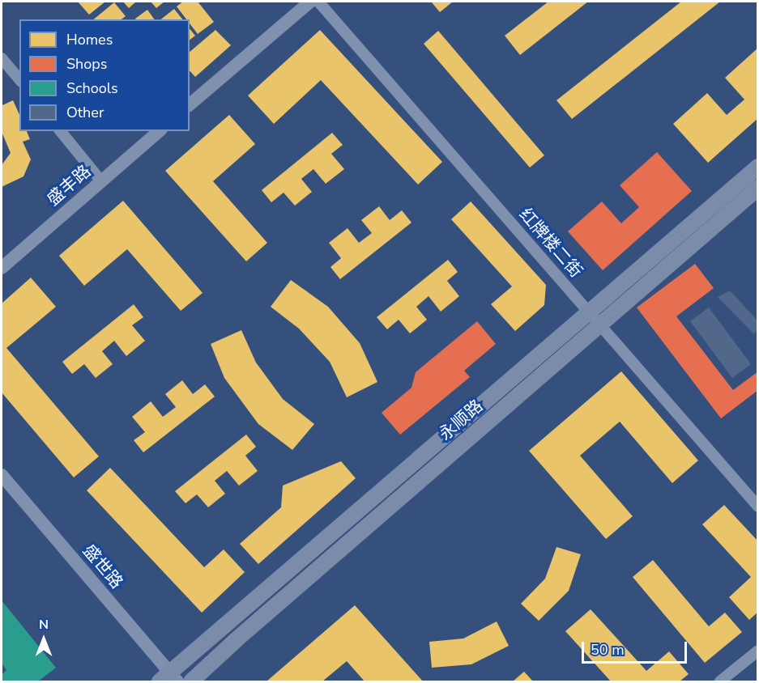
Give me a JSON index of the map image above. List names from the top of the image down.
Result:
{
  "streets": {
    "main road": ["永顺路"],
    "street": ["盛丰路", "红牌楼二街", "盛世路"]
  },
  "crossings": [
    ["红牌楼二街", "永顺路"]
  ],
  "legend": [
    "Homes",
    "Shops",
    "Schools",
    "Other"
  ],
  "scale_bar": "50 m",
  "north": "top"
}
